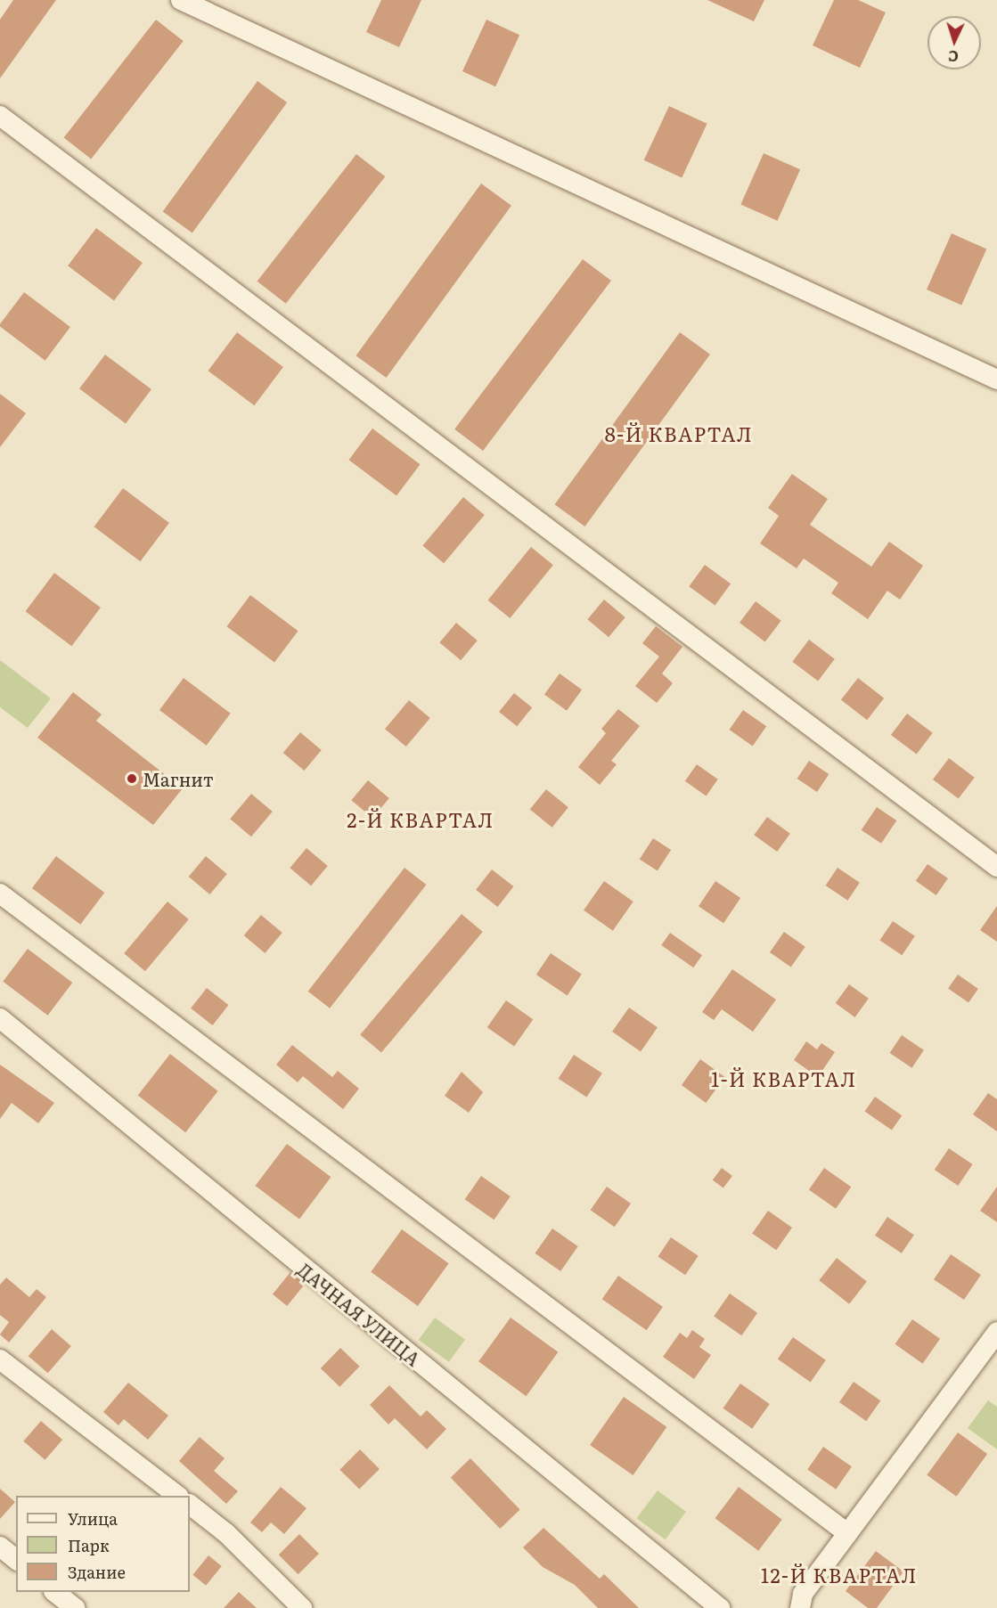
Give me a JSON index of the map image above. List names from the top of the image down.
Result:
{
  "streets": {
    "street": ["ДАЧНАЯ УЛИЦА"]
  },
  "districts": [
    "8-Й КВАРТАЛ",
    "2-Й КВАРТАЛ",
    "1-Й КВАРТАЛ",
    "12-Й КВАРТАЛ"
  ],
  "places": ["Магнит"],
  "legend": ["Улица", "Парк", "Здание"],
  "north": "bottom"
}
